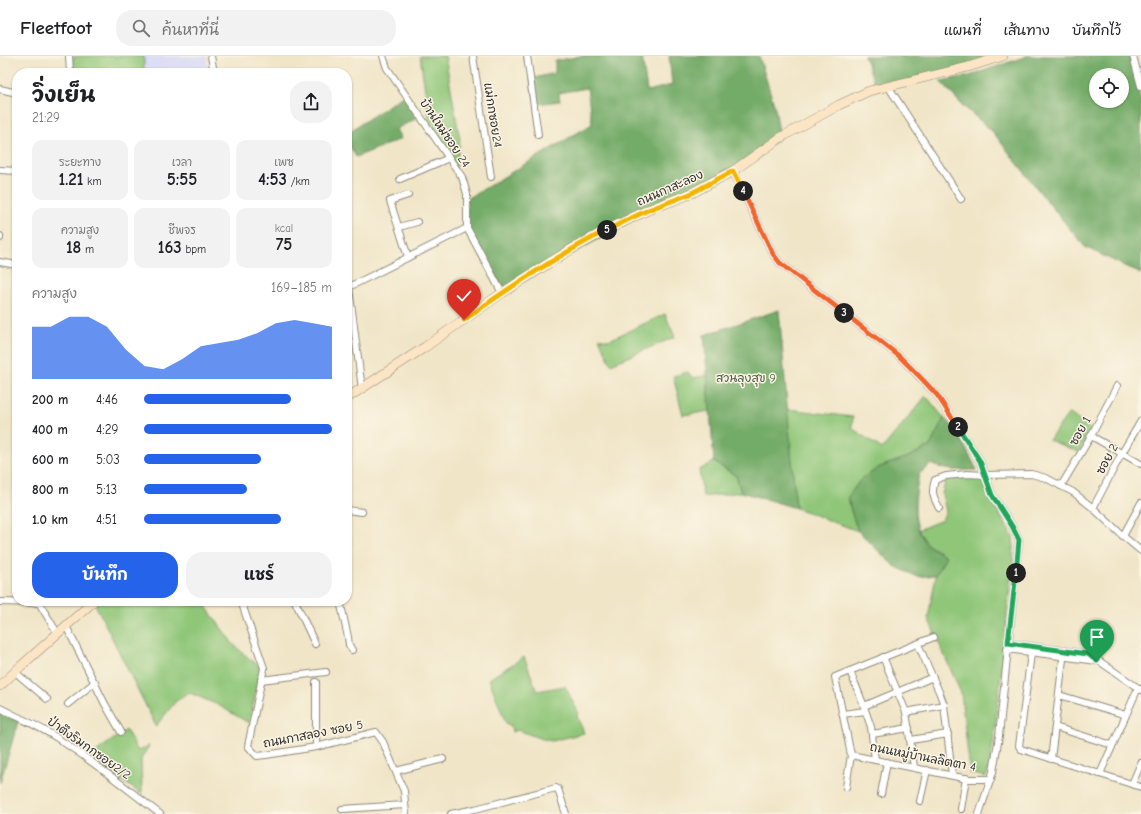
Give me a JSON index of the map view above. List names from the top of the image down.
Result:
{
  "streets": {
    "street": [
      "แม่กกซอย24",
      "บ้านใหม่ซอย 24",
      "ถนนกาสะลอง",
      "ซอย 1",
      "ซอย 2",
      "ถนนกาสลอง ซอย 5",
      "ป่าตึงริมกกซอย2/2",
      "ถนนหมู่บ้านลลิตตา 4"
    ]
  },
  "crossings": [
    ["บ้านใหม่ซอย 24", "ถนนกาสะลอง"]
  ],
  "parks": ["สวนลุงสุข 9"],
  "page": {
    "header": "Fleetfoot",
    "search": "ค้นหาที่นี่",
    "nav": ["แผนที่", "เส้นทาง", "บันทึกไว้"],
    "heading": ["วิ่งเย็น", "21:29"],
    "stats": [
      ["ระยะทาง", "1.21 km"],
      ["เวลา", "5:55"],
      ["เพซ", "4:53 /km"],
      ["ความสูง", "18 m"],
      ["ชีพจร", "163 bpm"],
      ["kcal", "75"]
    ],
    "pins": [
      "4",
      "5",
      "3",
      "2",
      "1"
    ],
    "chart": ["ความสูง", "169–185 m"],
    "list": [
      {
        "name": "200 m",
        "note": "4:46"
      },
      {
        "name": "400 m",
        "note": "4:29"
      },
      {
        "name": "600 m",
        "note": "5:03"
      },
      {
        "name": "800 m",
        "note": "5:13"
      },
      {
        "name": "1.0 km",
        "note": "4:51"
      }
    ],
    "buttons": ["บันทึก", "แชร์"]
  }
}
